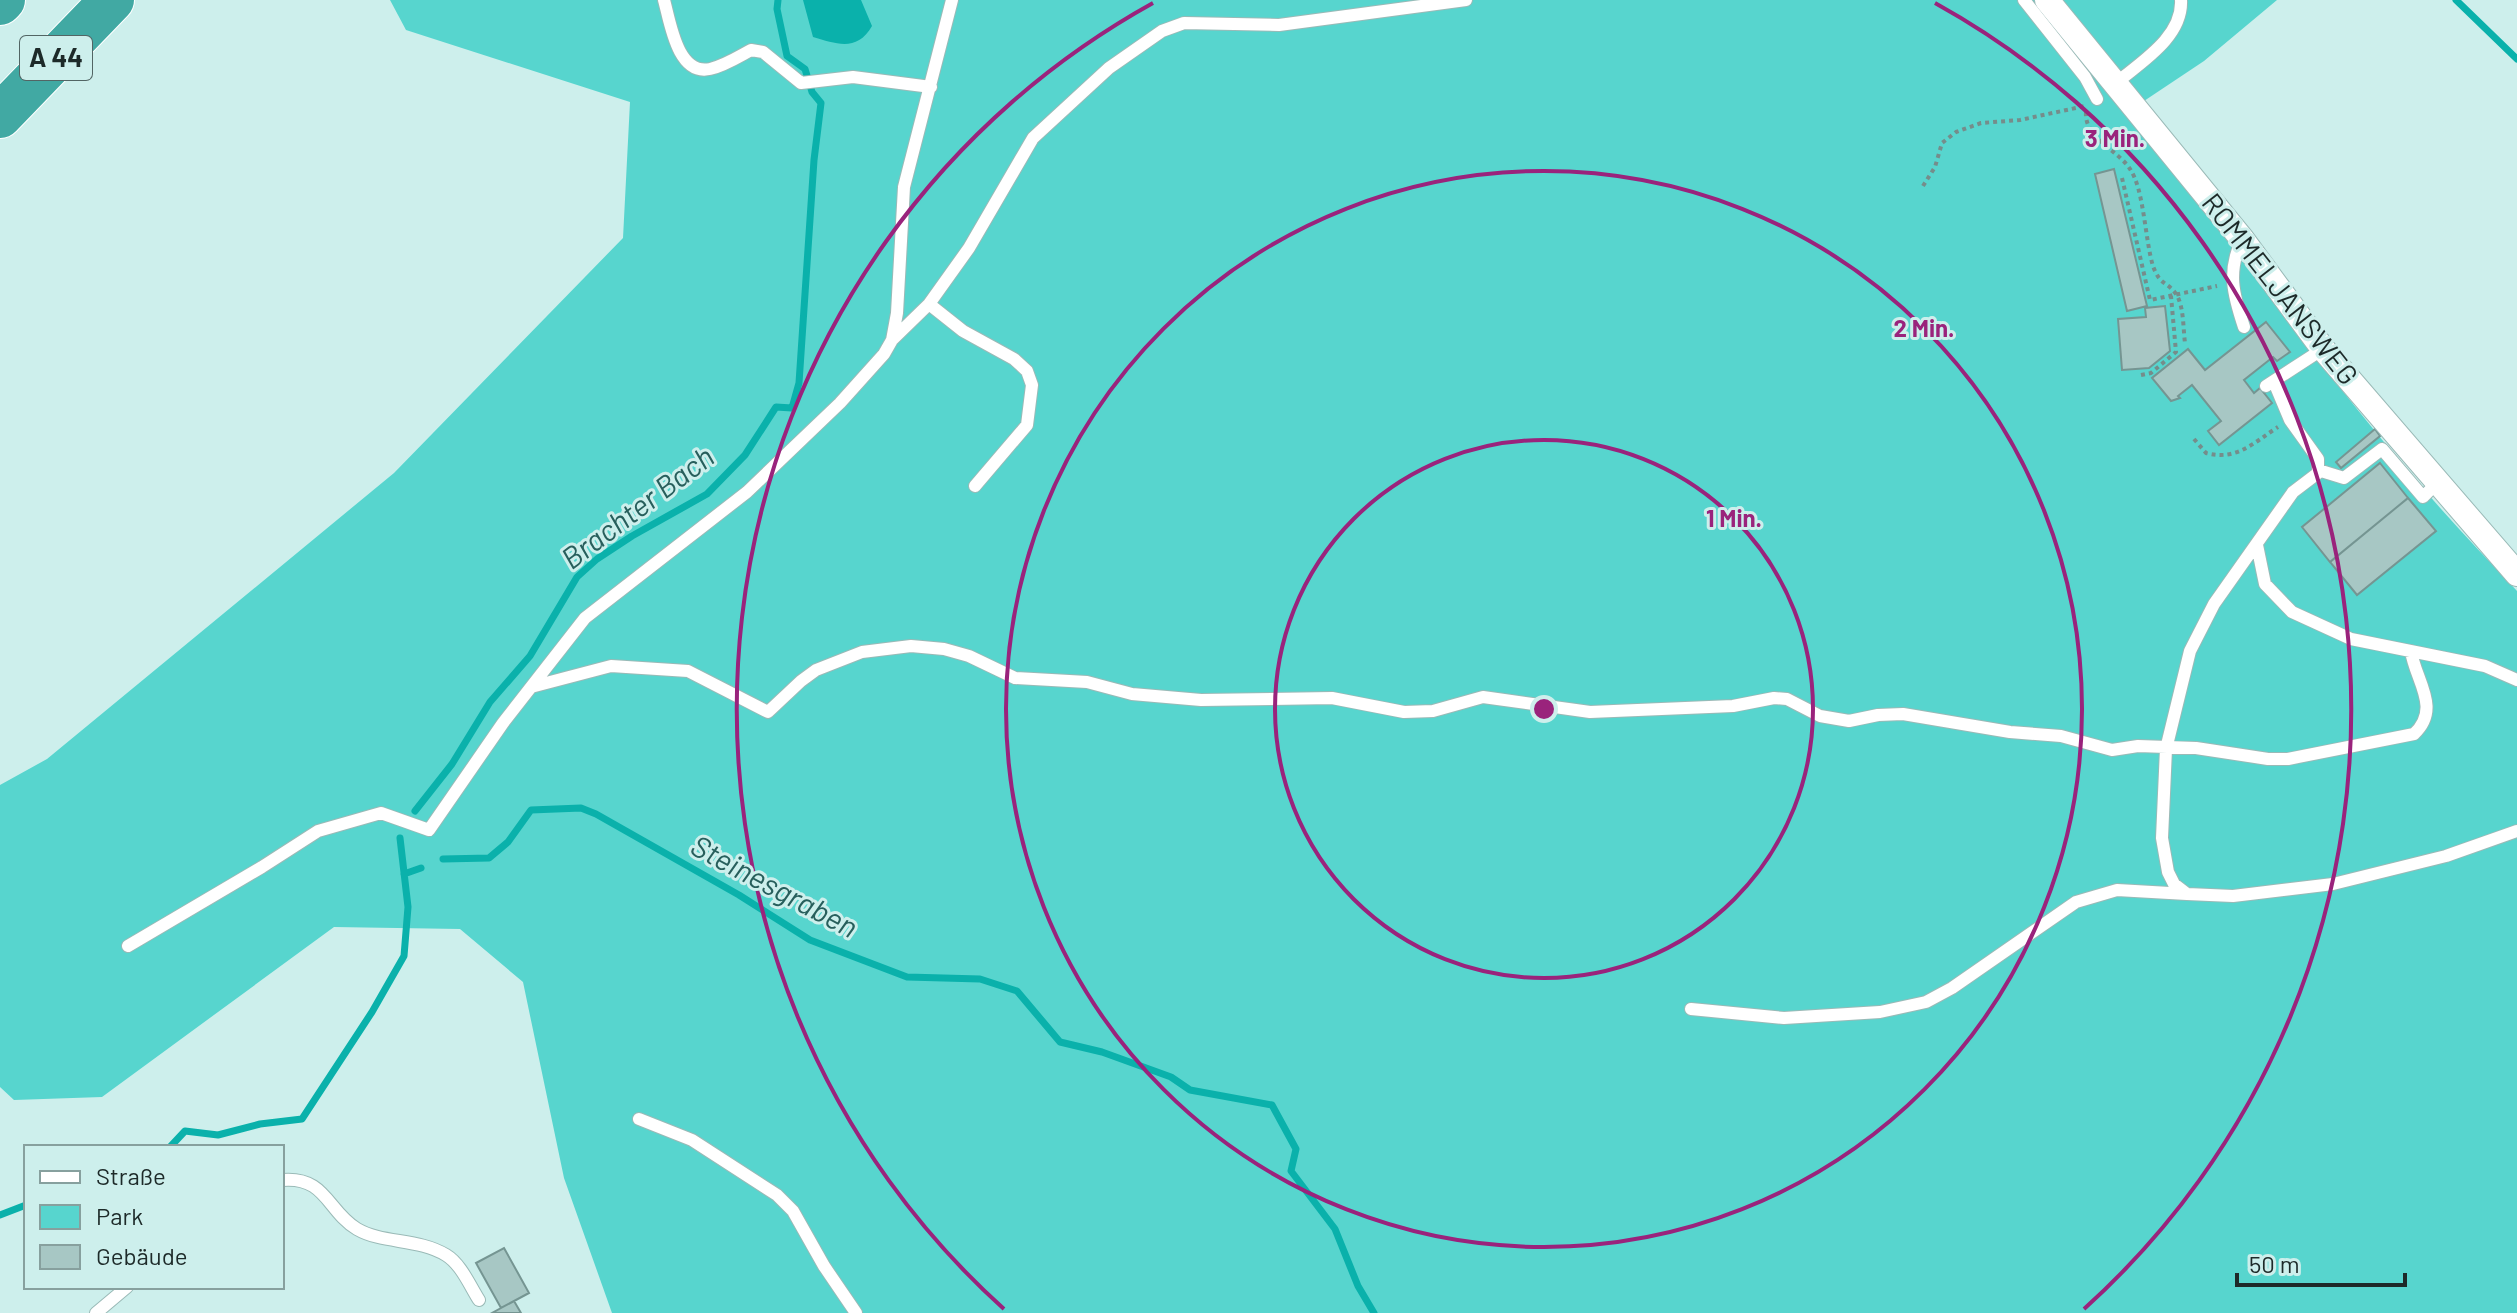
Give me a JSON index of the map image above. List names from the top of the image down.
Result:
{
  "streets": {
    "highway": ["A 44"],
    "street": ["ROMMELJANSWEG"]
  },
  "water": ["Brachter Bach", "Steinesgraben"],
  "legend": ["Straße", "Park", "Gebäude"],
  "scale_bar": "50 m",
  "rings": ["3 Min.", "2 Min.", "1 Min."]
}
